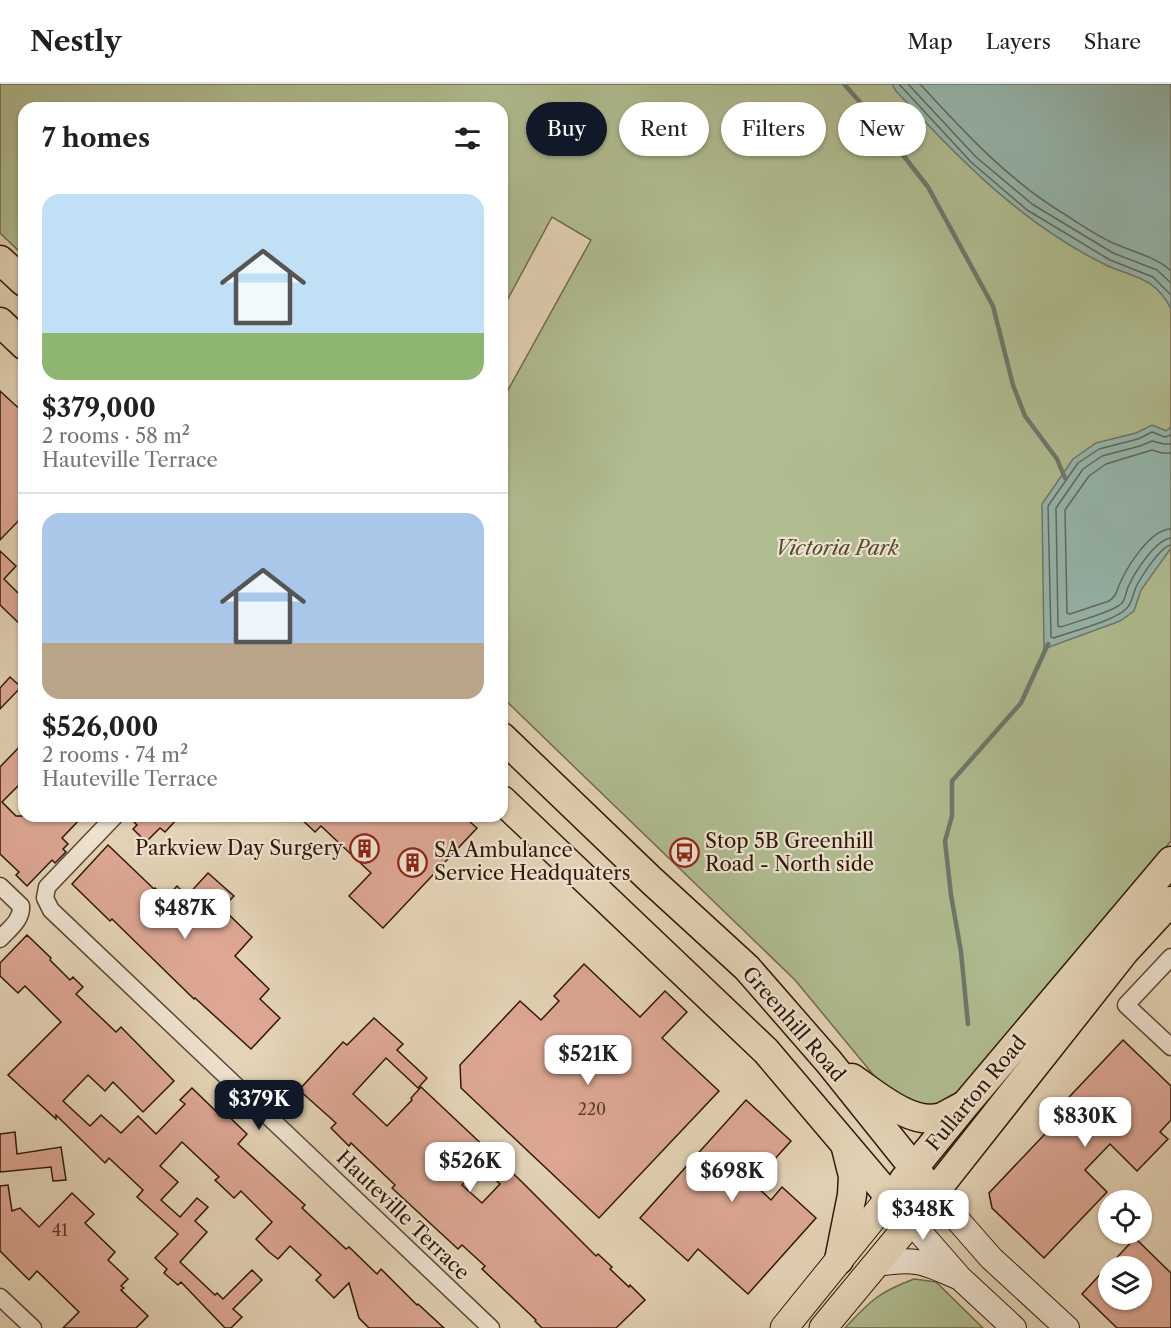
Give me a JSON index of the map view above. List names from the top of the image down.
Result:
{
  "streets": {
    "highway": ["Greenhill Road", "Fullarton Road"],
    "street": ["Hauteville Terrace"]
  },
  "crossings": [
    ["Greenhill Road", "Fullarton Road"]
  ],
  "parks": ["Victoria Park"],
  "places": {
    "building": ["Parkview Day Surgery", "SA Ambulance Service Headquaters"],
    "bus stop": ["Stop 5B Greenhill Road - North side"]
  },
  "house_numbers": ["220", "41"],
  "page": {
    "header": "Nestly",
    "nav": ["Map", "Layers", "Share"],
    "chip": [
      "Buy",
      "Rent",
      "Filters",
      "New"
    ],
    "heading": "7 homes",
    "list": [
      {
        "name": "$379,000",
        "note": "2 rooms · 58 m² · Hauteville Terrace"
      },
      {
        "name": "$526,000",
        "note": "2 rooms · 74 m² · Hauteville Terrace"
      }
    ],
    "price": [
      "$487K",
      "$521K",
      "$379K",
      "$830K",
      "$526K",
      "$698K",
      "$348K"
    ]
  }
}
